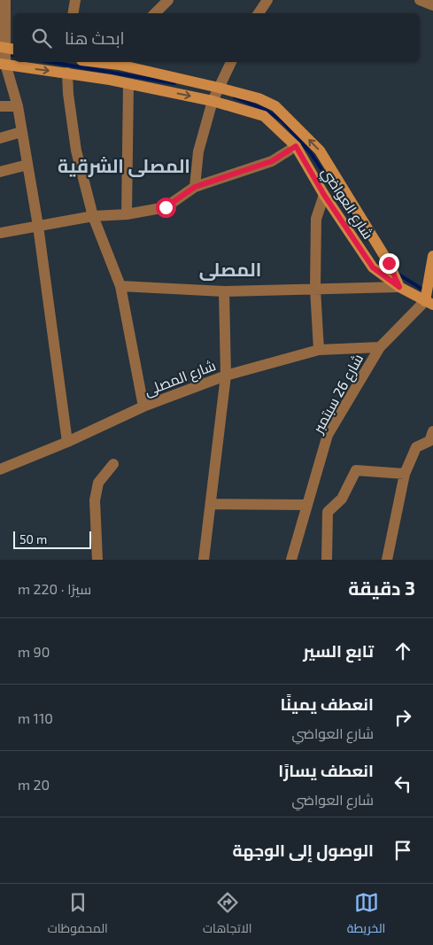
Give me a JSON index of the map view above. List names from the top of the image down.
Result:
{
  "streets": {
    "main road": ["شارع العواضي"],
    "street": ["شارع المصلى", "شارع 26 سبتمبر"]
  },
  "crossings": [
    ["شارع المصلى", "شارع 26 سبتمبر"]
  ],
  "districts": ["المصلى الشرقية", "المصلى"],
  "scale_bar": "50 m",
  "page": {
    "search": "ابحث هنا",
    "scale": "50 m",
    "heading": ["3 دقيقة", "سيرًا · 220 m"],
    "list": [
      ["تابع السير", "90 m"],
      ["انعطف يمينًا", "شارع العواضي", "110 m"],
      ["انعطف يسارًا", "شارع العواضي", "20 m"],
      "الوصول إلى الوجهة"
    ],
    "nav": ["الخريطة", "الاتجاهات", "المحفوظات"]
  }
}
